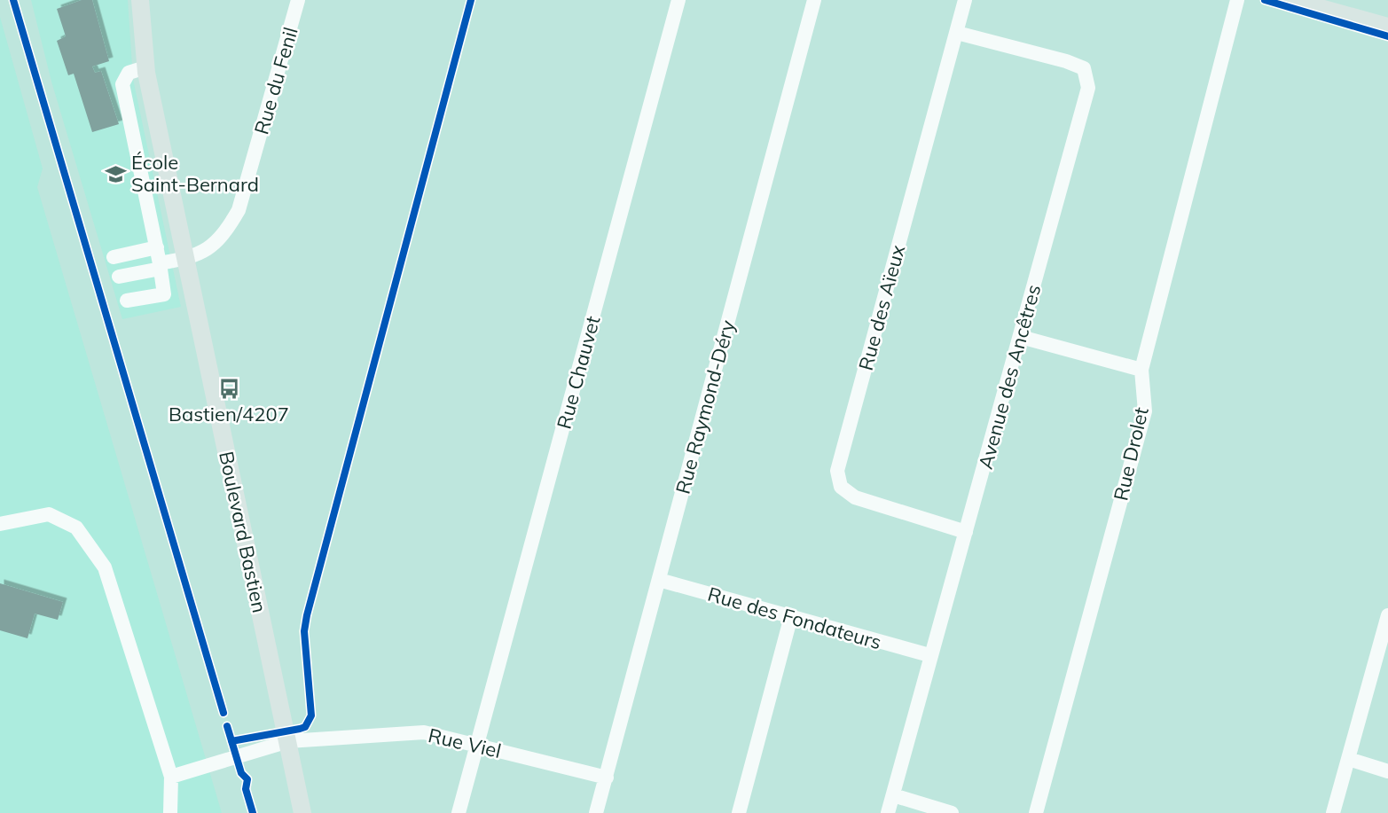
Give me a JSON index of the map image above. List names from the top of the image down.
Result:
{
  "streets": {
    "main road": ["Boulevard Bastien"],
    "street": [
      "Rue du Fenil",
      "Rue des Aïeux",
      "Rue Chauvet",
      "Avenue des Ancêtres",
      "Rue Raymond-Déry",
      "Rue Drolet",
      "Rue des Fondateurs",
      "Rue Viel"
    ]
  },
  "crossings": [
    ["Rue du Fenil", "Boulevard Bastien"],
    ["Rue des Aïeux", "Avenue des Ancêtres"],
    ["Rue Chauvet", "Rue Viel"],
    ["Avenue des Ancêtres", "Rue des Fondateurs"],
    ["Rue Raymond-Déry", "Rue des Fondateurs"],
    ["Rue Raymond-Déry", "Rue Viel"],
    ["Boulevard Bastien", "Rue Viel"]
  ],
  "places": {
    "school or university": ["École Saint-Bernard"],
    "bus stop": ["Bastien/4207"]
  }
}
